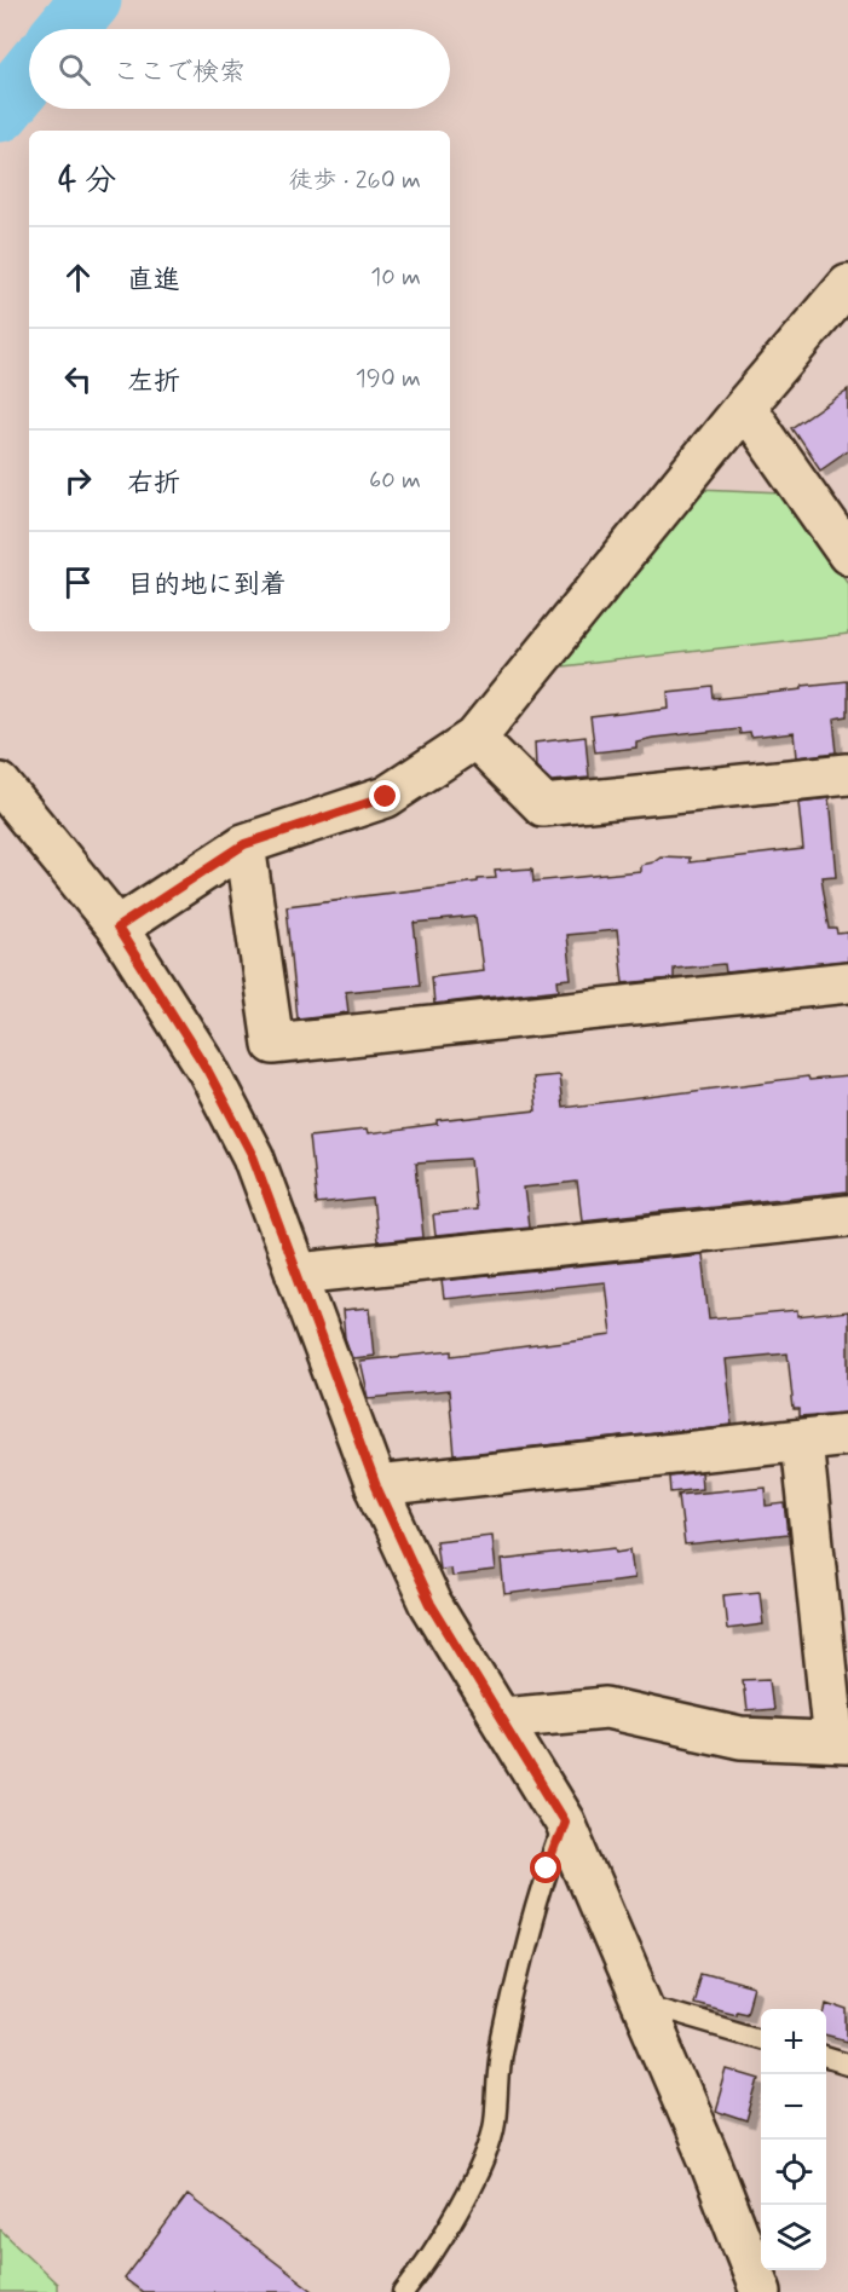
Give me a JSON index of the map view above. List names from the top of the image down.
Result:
{
  "page": {
    "search": "ここで検索",
    "heading": ["4 分", "徒歩 · 260 m"],
    "list": [
      ["直進", "10 m"],
      ["左折", "190 m"],
      ["右折", "60 m"],
      "目的地に到着"
    ],
    "map_buttons": ["+", "−"]
  }
}
